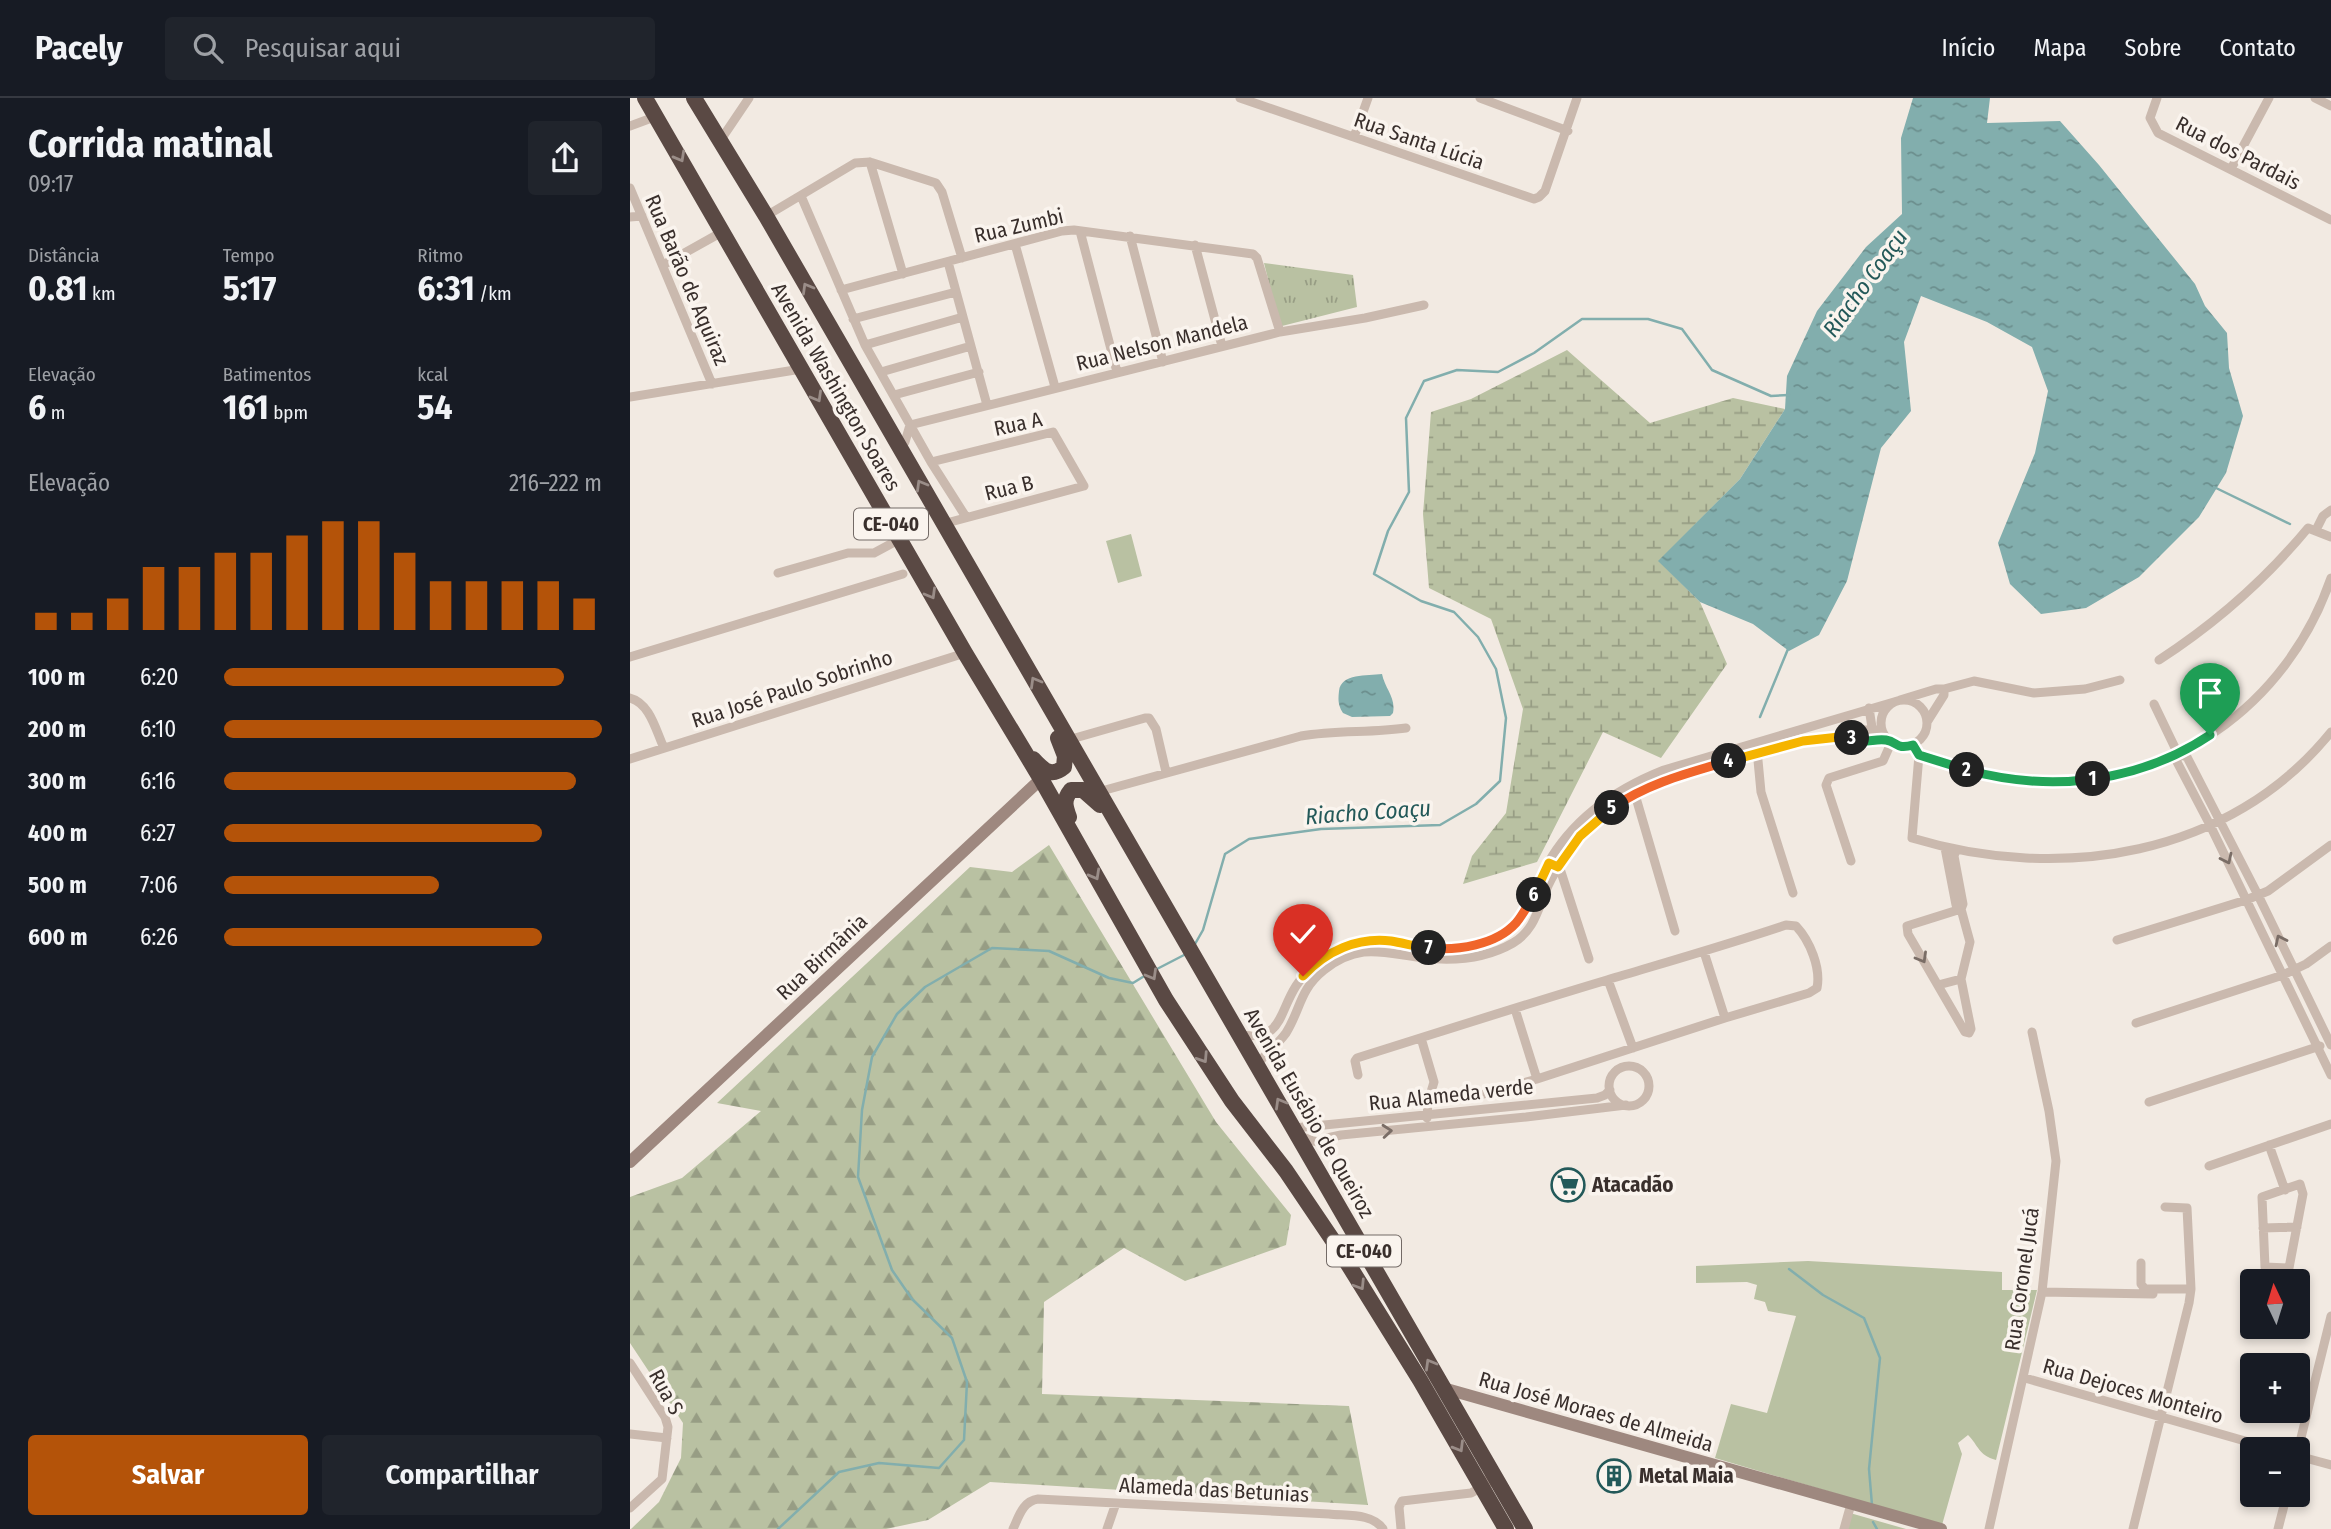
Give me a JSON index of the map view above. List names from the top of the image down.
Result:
{
  "streets": {
    "highway": ["Avenida Washington Soares", "CE-040", "Avenida Eusébio de Queiroz"],
    "street": [
      "Rua Santa Lúcia",
      "Rua dos Pardais",
      "Rua Zumbi",
      "Rua Barão de Aquiraz",
      "Rua Nelson Mandela",
      "Rua A",
      "Rua B",
      "Rua José Paulo Sobrinho",
      "Rua Birmânia",
      "Rua Alameda verde",
      "Rua Coronel Jucá",
      "Rua Dejoces Monteiro",
      "Rua S",
      "Rua José Moraes de Almeida",
      "Alameda das Betunias"
    ]
  },
  "crossings": [
    ["Rua Zumbi", "Rua Nelson Mandela"],
    ["Avenida Washington Soares", "Rua B"],
    ["Avenida Washington Soares", "Rua José Paulo Sobrinho"],
    ["Avenida Washington Soares", "Rua Birmânia"],
    ["Avenida Washington Soares", "Avenida Eusébio de Queiroz"],
    ["Rua A", "Rua B"],
    ["Rua Alameda verde", "Avenida Eusébio de Queiroz"],
    ["Avenida Eusébio de Queiroz", "Rua José Moraes de Almeida"],
    ["Rua Coronel Jucá", "Rua Dejoces Monteiro"]
  ],
  "water": ["Riacho Coaçu"],
  "places": {
    "supermarket": ["Atacadão"],
    "building": ["Metal Maia"]
  },
  "north": "top",
  "page": {
    "header": "Pacely",
    "search": "Pesquisar aqui",
    "nav": [
      "Início",
      "Mapa",
      "Sobre",
      "Contato"
    ],
    "heading": ["Corrida matinal", "09:17"],
    "stats": [
      ["Distância", "0.81 km"],
      ["Tempo", "5:17"],
      ["Ritmo", "6:31 /km"],
      ["Elevação", "6 m"],
      ["Batimentos", "161 bpm"],
      ["kcal", "54"]
    ],
    "chart": ["Elevação", "216–222 m"],
    "list": [
      {
        "name": "100 m",
        "note": "6:20"
      },
      {
        "name": "200 m",
        "note": "6:10"
      },
      {
        "name": "300 m",
        "note": "6:16"
      },
      {
        "name": "400 m",
        "note": "6:27"
      },
      {
        "name": "500 m",
        "note": "7:06"
      },
      {
        "name": "600 m",
        "note": "6:26"
      }
    ],
    "pins": [
      "3",
      "4",
      "2",
      "1",
      "5",
      "6",
      "7"
    ],
    "map_buttons": ["+", "−"],
    "buttons": ["Salvar", "Compartilhar"]
  }
}
